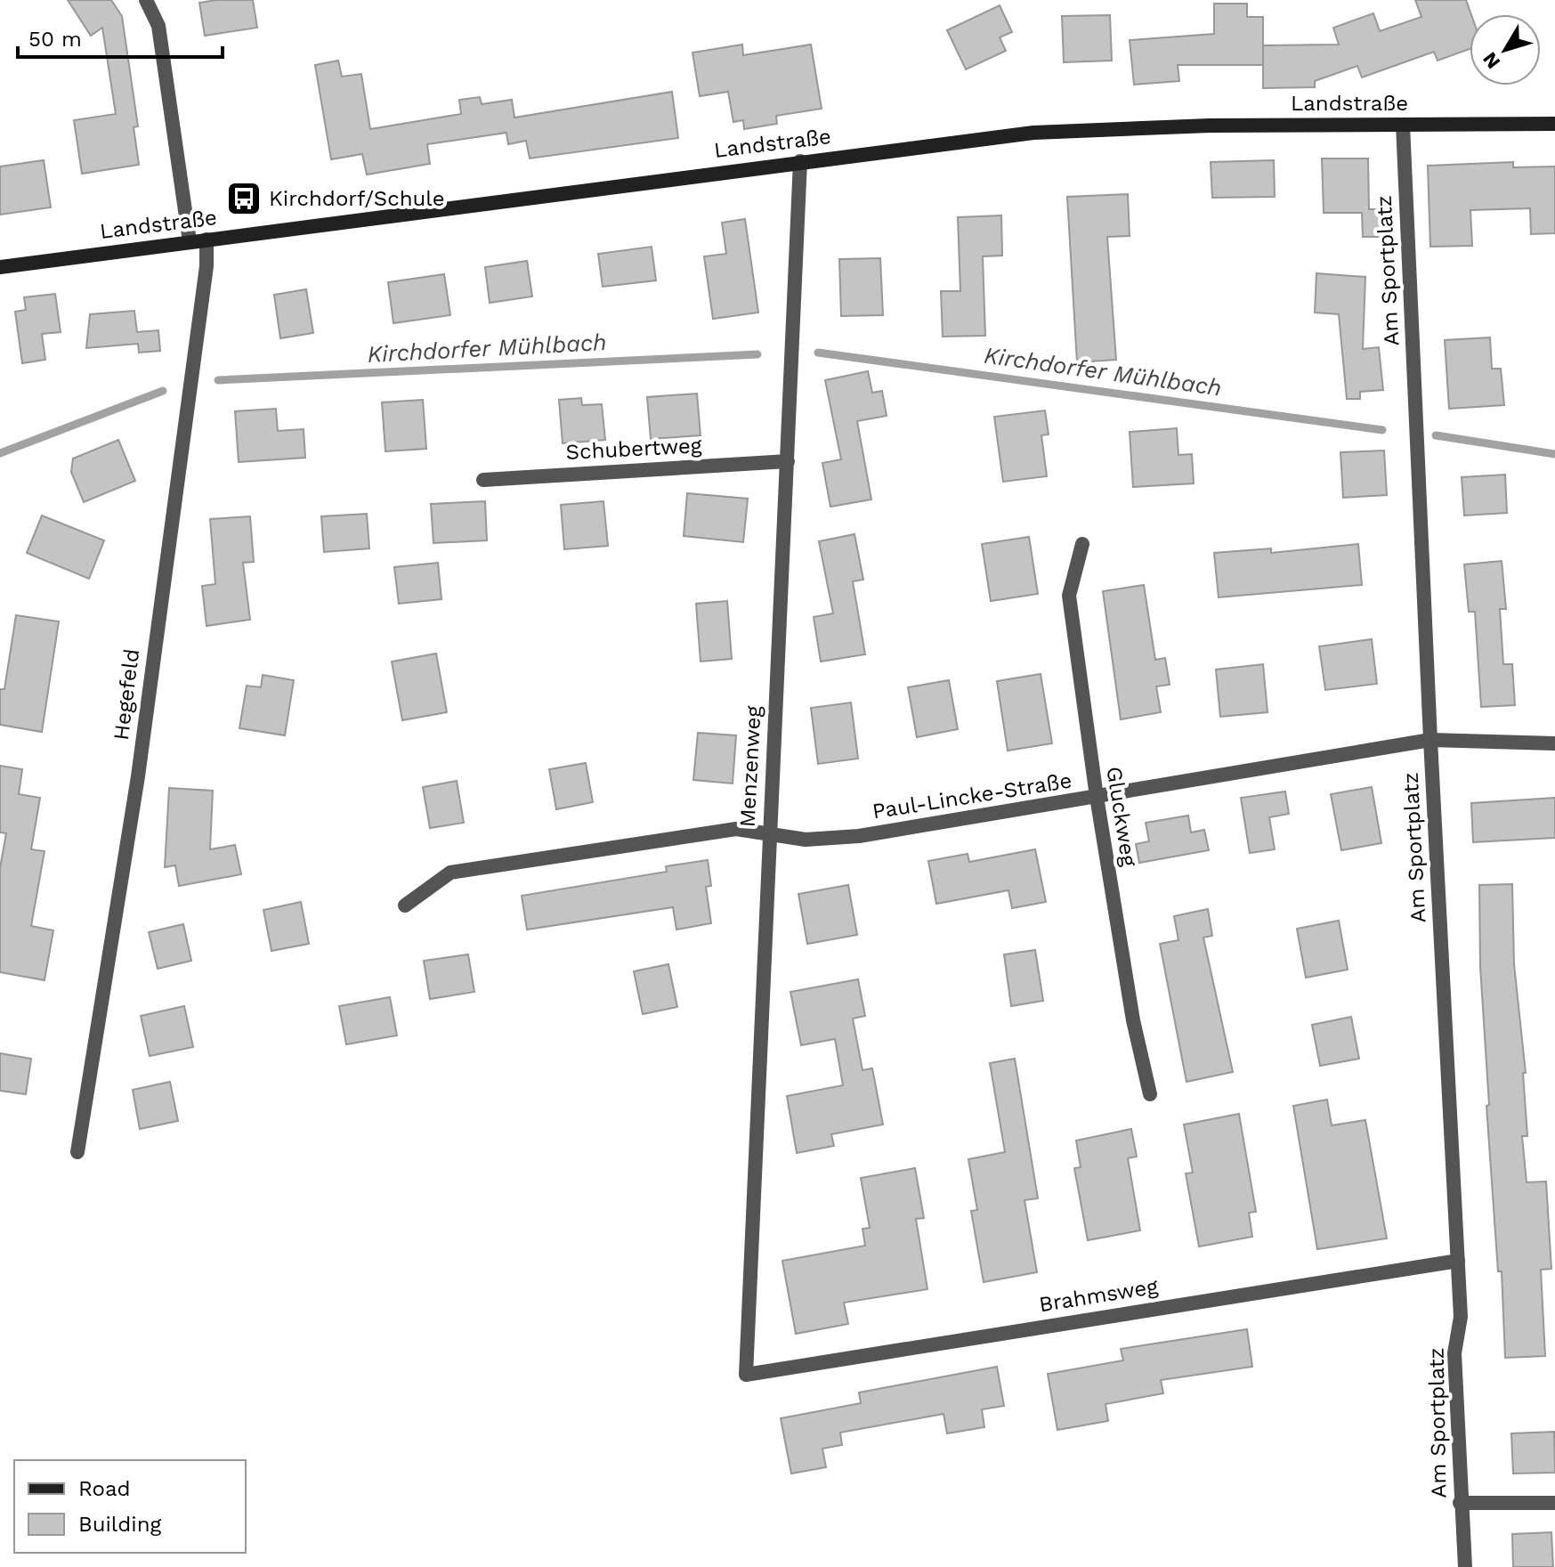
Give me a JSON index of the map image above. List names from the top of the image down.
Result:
{
  "streets": {
    "street": [
      "Landstraße",
      "Am Sportplatz",
      "Schubertweg",
      "Hegefeld",
      "Menzenweg",
      "Paul-Lincke-Straße",
      "Gluckweg",
      "Brahmsweg"
    ]
  },
  "crossings": [
    ["Landstraße", "Am Sportplatz"],
    ["Landstraße", "Hegefeld"],
    ["Landstraße", "Menzenweg"],
    ["Am Sportplatz", "Paul-Lincke-Straße"],
    ["Am Sportplatz", "Brahmsweg"],
    ["Schubertweg", "Menzenweg"],
    ["Menzenweg", "Paul-Lincke-Straße"],
    ["Menzenweg", "Brahmsweg"],
    ["Paul-Lincke-Straße", "Gluckweg"]
  ],
  "water": ["Kirchdorfer Mühlbach"],
  "places": {
    "bus stop": ["Kirchdorf/Schule"]
  },
  "legend": ["Road", "Building"],
  "scale_bar": "50 m",
  "north": "bottom left"
}
